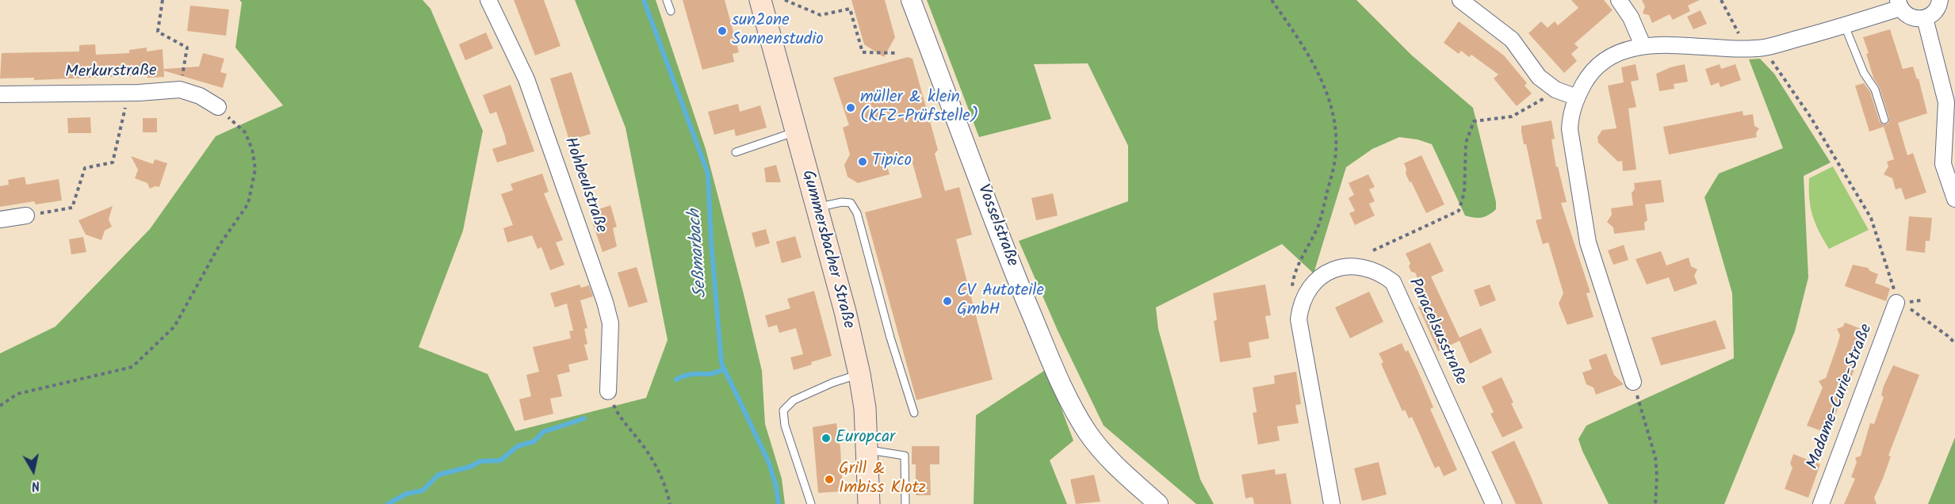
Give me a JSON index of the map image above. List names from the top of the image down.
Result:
{
  "streets": {
    "main road": ["Gummersbacher Straße"],
    "street": [
      "Merkurstraße",
      "Hohbeulstraße",
      "Vosselstraße",
      "Paracelsusstraße",
      "Madame-Curie-Straße"
    ]
  },
  "water": ["Seßmarbach"],
  "places": [
    "sun2one Sonnenstudio",
    "müller & klein (KFZ-Prüfstelle)",
    "Tipico",
    "CV Autoteile GmbH",
    "Europcar",
    "Grill & Imbiss Klotz"
  ],
  "north": "bottom"
}
